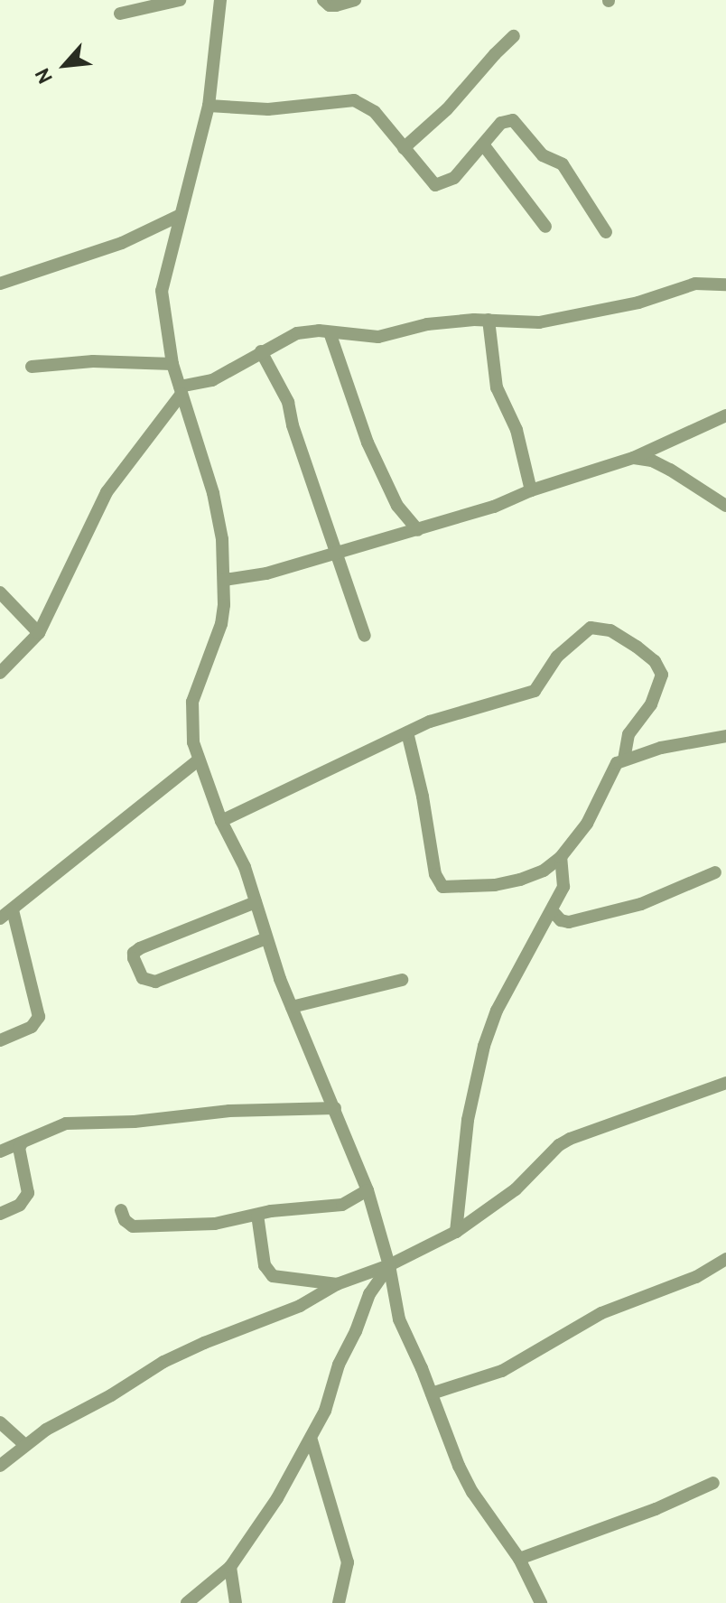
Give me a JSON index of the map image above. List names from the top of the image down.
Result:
{
  "north": "bottom left"
}
